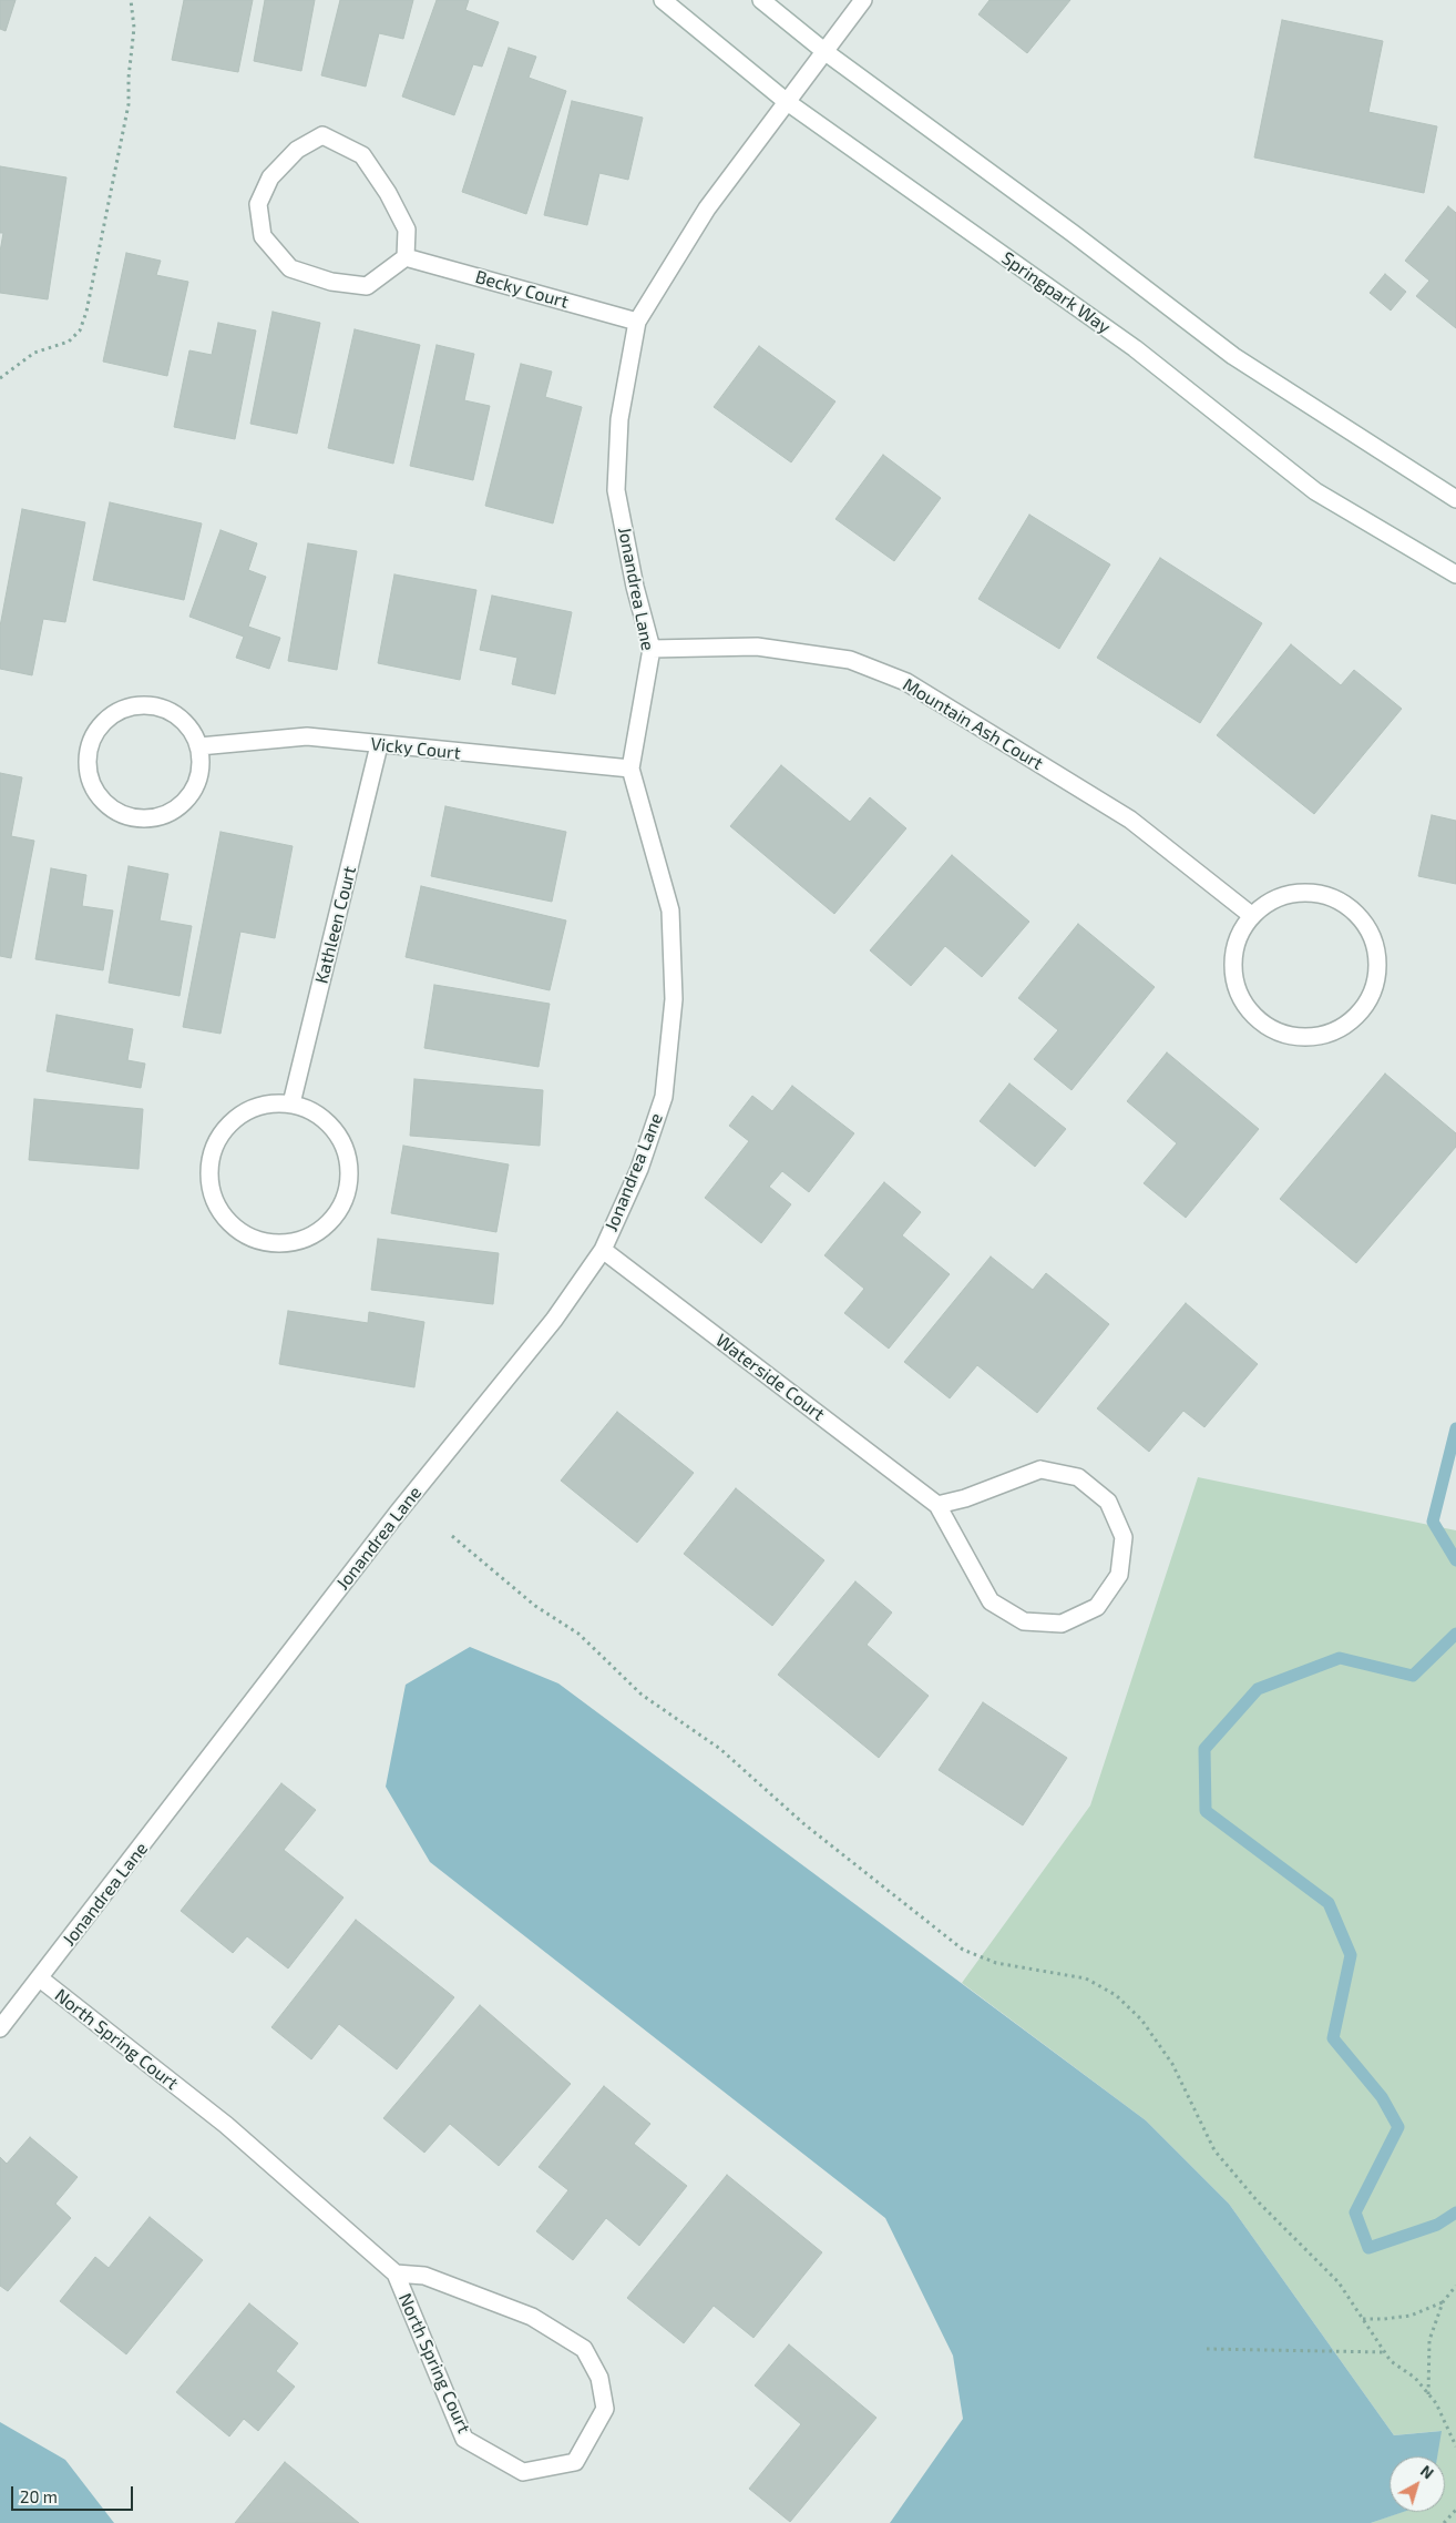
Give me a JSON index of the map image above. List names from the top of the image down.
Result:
{
  "streets": {
    "street": [
      "Becky Court",
      "Springpark Way",
      "Jonandrea Lane",
      "Mountain Ash Court",
      "Vicky Court",
      "Kathleen Court",
      "Waterside Court",
      "North Spring Court"
    ]
  },
  "crossings": [
    ["Becky Court", "Jonandrea Lane"],
    ["Springpark Way", "Jonandrea Lane"],
    ["Jonandrea Lane", "Mountain Ash Court"],
    ["Jonandrea Lane", "Vicky Court"],
    ["Jonandrea Lane", "Waterside Court"],
    ["Jonandrea Lane", "North Spring Court"],
    ["Vicky Court", "Kathleen Court"]
  ],
  "scale_bar": "20 m",
  "north": "top right"
}
